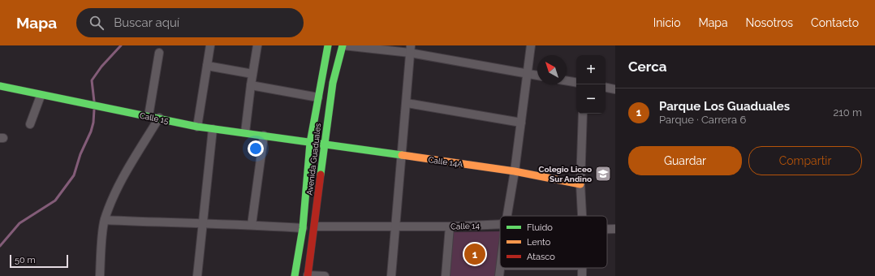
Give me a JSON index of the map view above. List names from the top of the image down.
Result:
{
  "streets": {
    "street": [
      "Calle 15",
      "Avenida Guaduales",
      "Calle 14A",
      "Calle 14"
    ]
  },
  "crossings": [
    ["Calle 15", "Avenida Guaduales"],
    ["Calle 15", "Calle 14A"],
    ["Avenida Guaduales", "Calle 14A"],
    ["Avenida Guaduales", "Calle 14"]
  ],
  "places": {
    "school or university": ["Colegio Liceo Sur Andino"]
  },
  "legend": ["Fluido", "Lento", "Atasco"],
  "scale_bar": "50 m",
  "north": "top left",
  "page": {
    "header": "Mapa",
    "search": "Buscar aquí",
    "nav": [
      "Inicio",
      "Mapa",
      "Nosotros",
      "Contacto"
    ],
    "heading": "Cerca",
    "map_buttons": ["+", "−"],
    "list": [
      {
        "mark": "1",
        "name": "Parque Los Guaduales",
        "note": "Parque · Carrera 6",
        "value": "210 m"
      }
    ],
    "buttons": ["Guardar", "Compartir"],
    "pins": "1",
    "scale": "50 m"
  }
}
